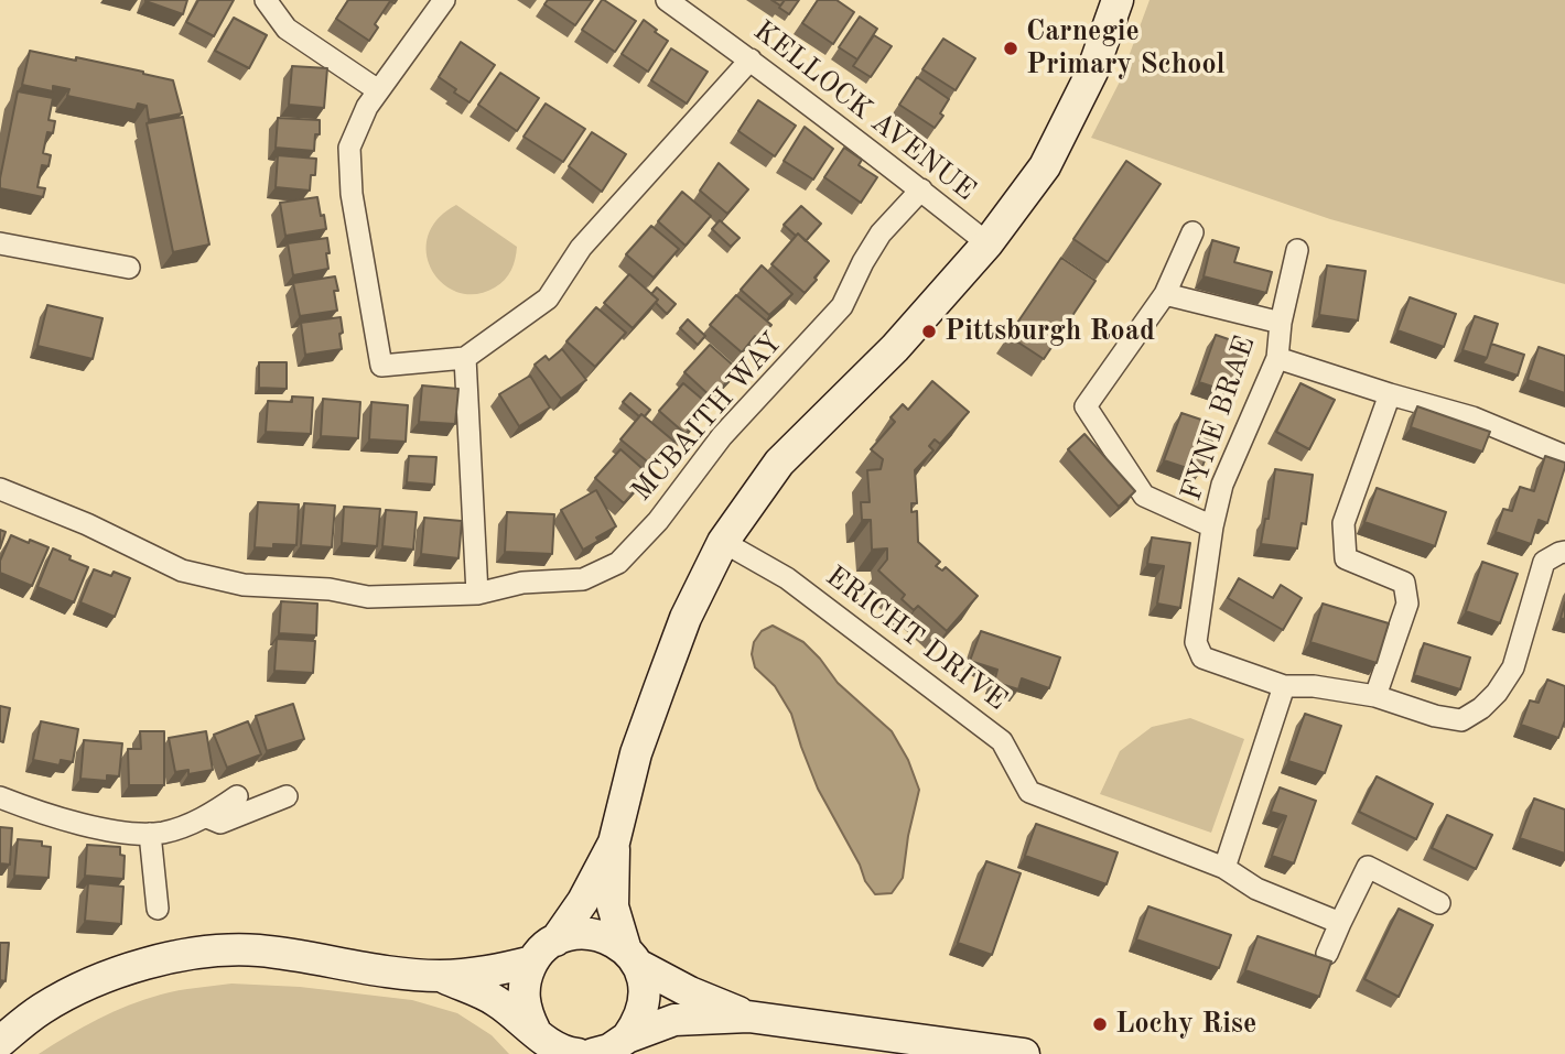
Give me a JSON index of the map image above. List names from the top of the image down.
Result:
{
  "streets": {
    "street": [
      "KELLOCK AVENUE",
      "MCBAITH WAY",
      "FYNE BRAE",
      "ERICHT DRIVE"
    ]
  },
  "crossings": [
    ["KELLOCK AVENUE", "MCBAITH WAY"]
  ],
  "places": ["Carnegie Primary School", "Pittsburgh Road", "Lochy Rise"]
}
